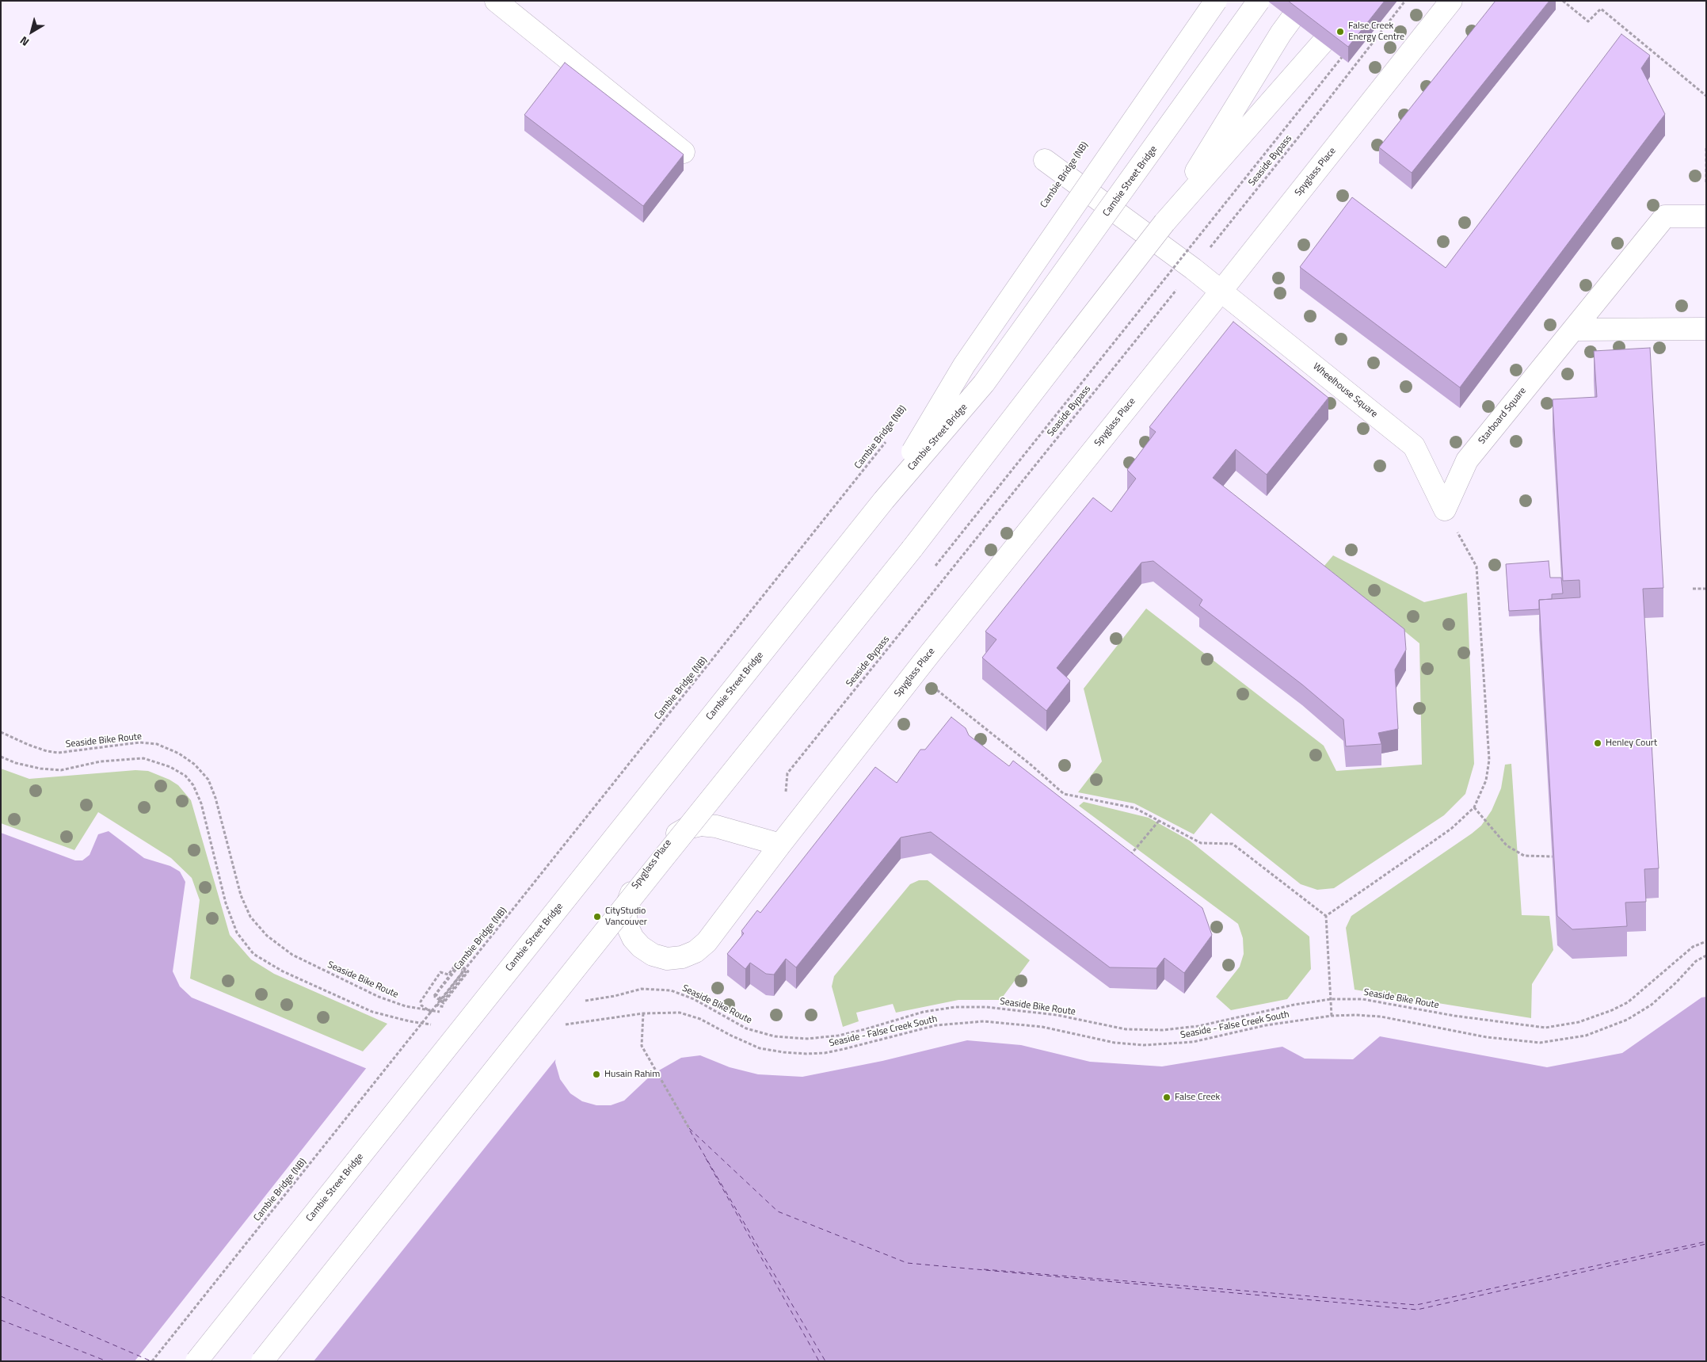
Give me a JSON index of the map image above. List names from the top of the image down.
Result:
{
  "streets": {
    "main road": [
      "Spyglass Place",
      "Cambie Street Bridge",
      "Wheelhouse Square",
      "Starboard Square"
    ],
    "path": [
      "Seaside Bypass",
      "Cambie Bridge (NB)",
      "Seaside Bike Route",
      "Seaside - False Creek South"
    ]
  },
  "crossings": [
    ["Seaside Bypass", "Wheelhouse Square"],
    ["Spyglass Place", "Wheelhouse Square"],
    ["Wheelhouse Square", "Starboard Square"]
  ],
  "places": [
    "False Creek Energy Centre",
    "Henley Court",
    "CityStudio Vancouver",
    "Husain Rahim",
    "False Creek"
  ],
  "north": "bottom left"
}
